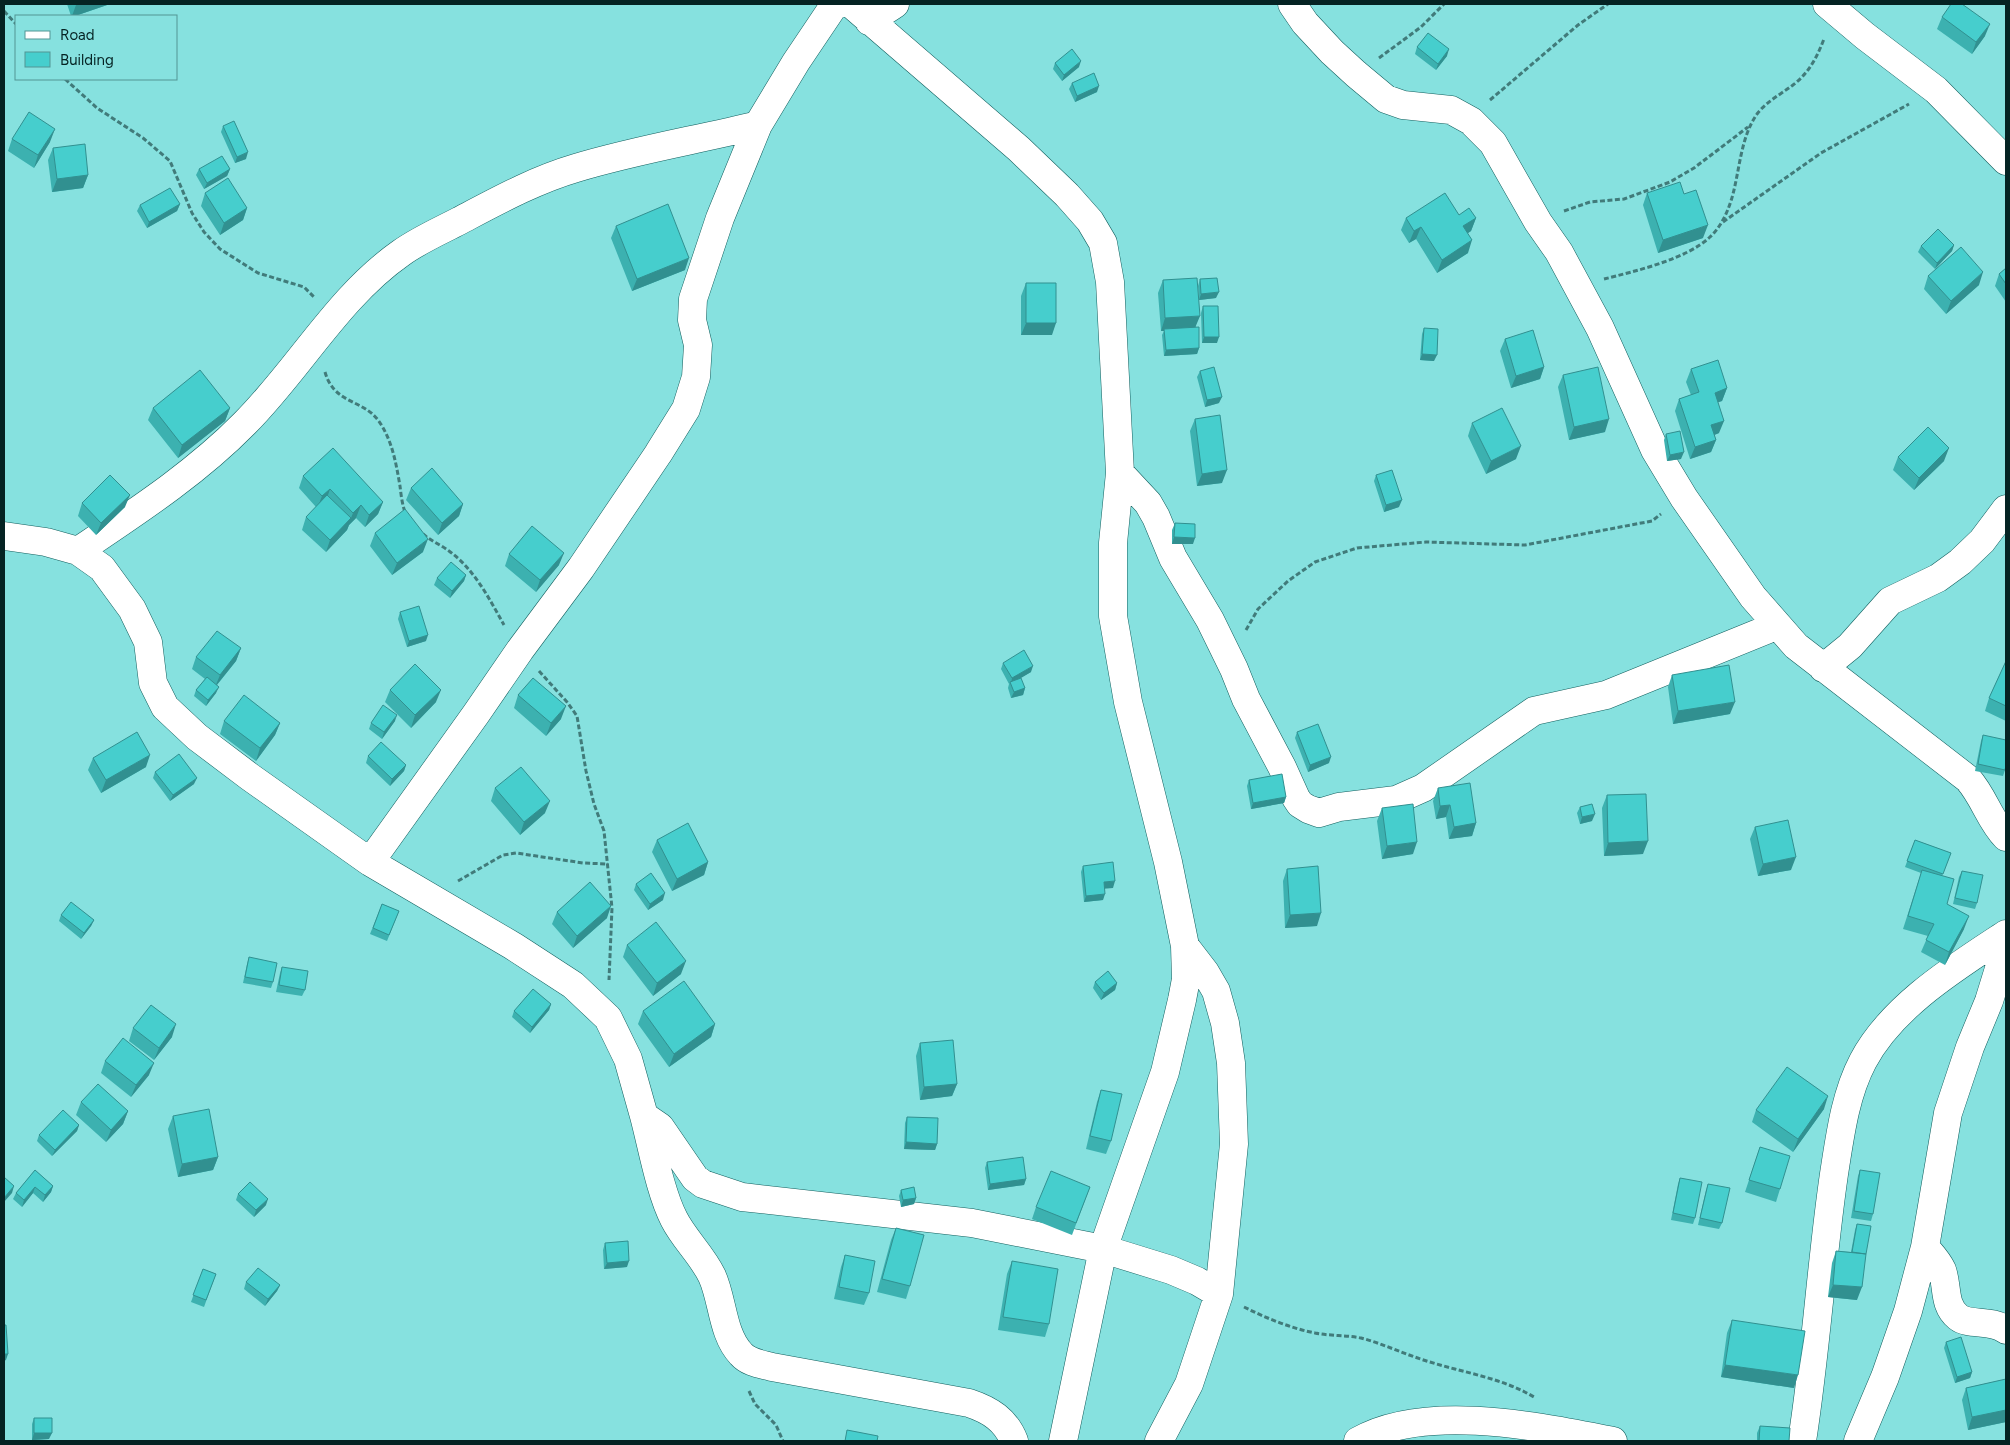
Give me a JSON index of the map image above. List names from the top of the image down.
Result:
{
  "legend": ["Road", "Building"]
}
